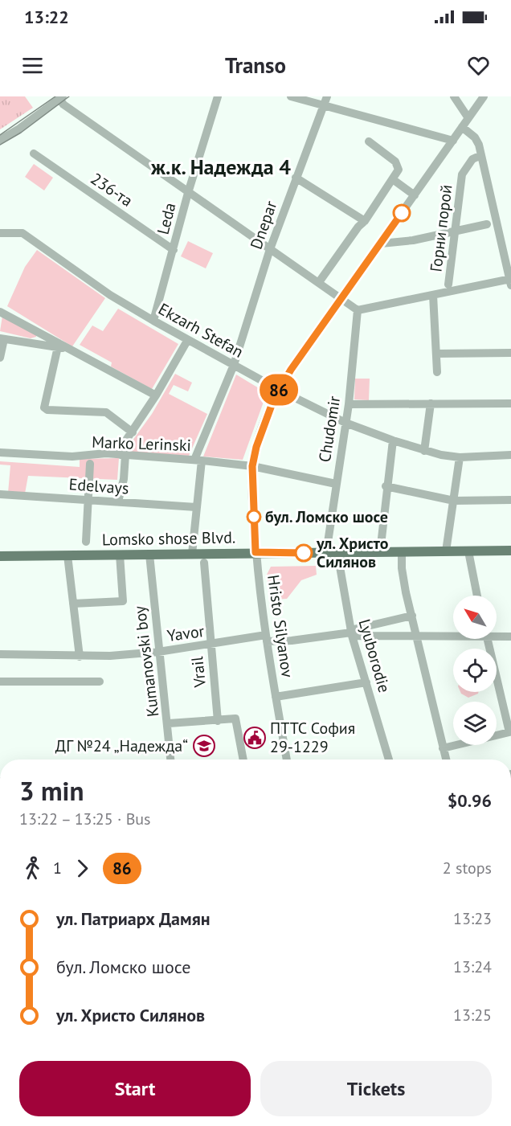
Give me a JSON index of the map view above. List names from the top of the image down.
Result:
{
  "streets": {
    "main road": ["Lomsko shose Blvd."],
    "street": [
      "236-та",
      "Leda",
      "Dnepar",
      "Горни порой",
      "Ekzarh Stefan",
      "Chudomir",
      "Marko Lerinski",
      "Edelvays",
      "Hristo Silyanov",
      "Yavor",
      "Lyuborodie",
      "Kumanovski boy",
      "Vrail"
    ]
  },
  "crossings": [
    ["236-та", "Leda"],
    ["Leda", "Ekzarh Stefan"],
    ["Dnepar", "Ekzarh Stefan"],
    ["Dnepar", "Marko Lerinski"],
    ["Ekzarh Stefan", "Chudomir"],
    ["Ekzarh Stefan", "Hristo Silyanov"],
    ["Chudomir", "Marko Lerinski"],
    ["Chudomir", "Lomsko shose Blvd."],
    ["Marko Lerinski", "Hristo Silyanov"],
    ["Lomsko shose Blvd.", "Hristo Silyanov"],
    ["Lomsko shose Blvd.", "Lyuborodie"],
    ["Lomsko shose Blvd.", "Kumanovski boy"],
    ["Hristo Silyanov", "Yavor"],
    ["Yavor", "Lyuborodie"],
    ["Yavor", "Kumanovski boy"],
    ["Yavor", "Vrail"]
  ],
  "districts": ["ж.к. Надежда 4"],
  "places": {
    "other": ["бул. Ломско шосе", "ул. Христо Силянов"],
    "public building": ["ПТТС София 29-1229"],
    "school or university": ["ДГ №24 „Надежда“"]
  },
  "lines": ["bus line 86"],
  "north": "top left",
  "page": {
    "status": "13:22",
    "header": "Transo",
    "on_map": "86",
    "heading": ["3 min", "13:22 – 13:25 · Bus", "$0.96"],
    "legs": ["1", "86", "2 stops"],
    "list": [
      {
        "name": "ул. Патриарх Дамян",
        "value": "13:23"
      },
      {
        "name": "бул. Ломско шосе",
        "value": "13:24"
      },
      {
        "name": "ул. Христо Силянов",
        "value": "13:25"
      }
    ],
    "buttons": ["Start", "Tickets"]
  }
}
